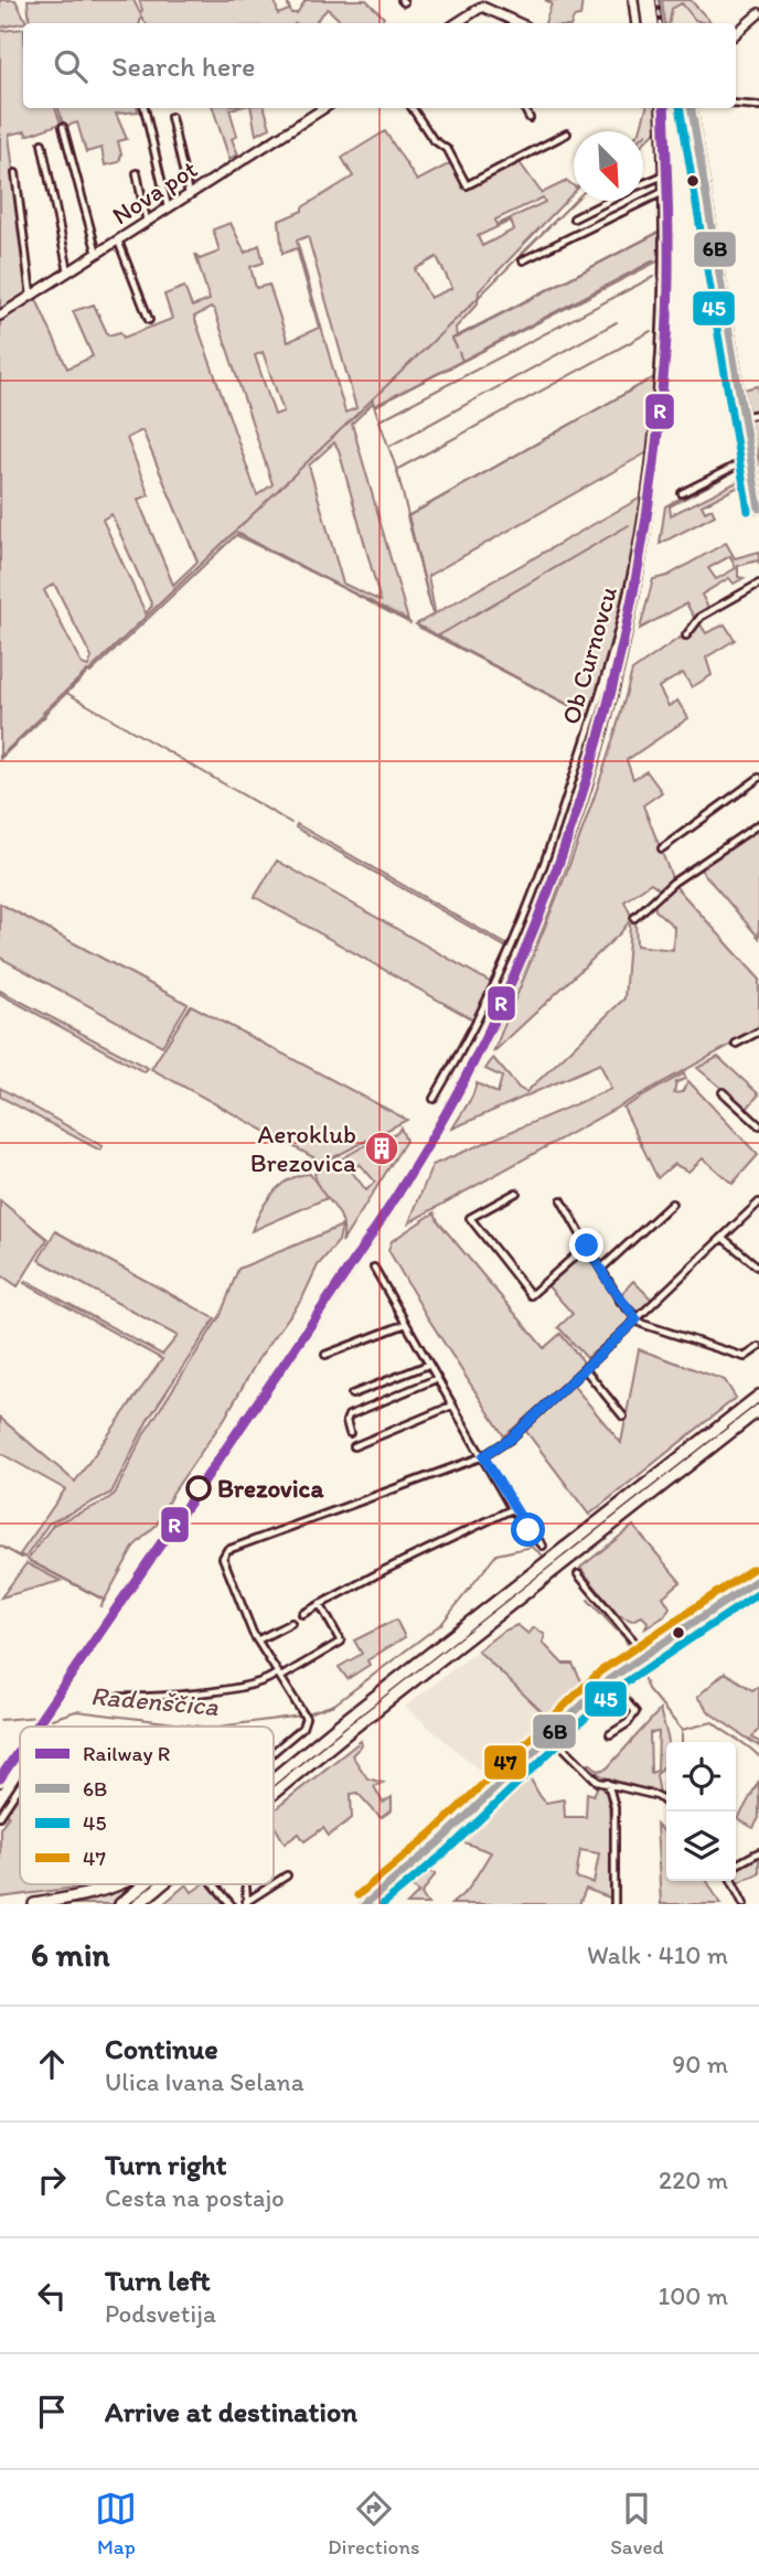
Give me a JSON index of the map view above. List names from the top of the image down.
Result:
{
  "streets": {
    "main road": ["Nova pot"],
    "street": ["Ob Curnovcu"]
  },
  "water": ["Radenščica"],
  "places": {
    "building": ["Aeroklub Brezovica"],
    "other": ["Brezovica"]
  },
  "lines": [
    "rail line R",
    "transit line 6B",
    "transit line 45",
    "transit line 47"
  ],
  "legend": [
    "Railway R",
    "6B",
    "45",
    "47"
  ],
  "north": "bottom right",
  "page": {
    "search": "Search here",
    "heading": ["6 min", "Walk · 410 m"],
    "list": [
      ["Continue", "Ulica Ivana Selana", "90 m"],
      ["Turn right", "Cesta na postajo", "220 m"],
      ["Turn left", "Podsvetija", "100 m"],
      "Arrive at destination"
    ],
    "nav": ["Map", "Directions", "Saved"]
  }
}
